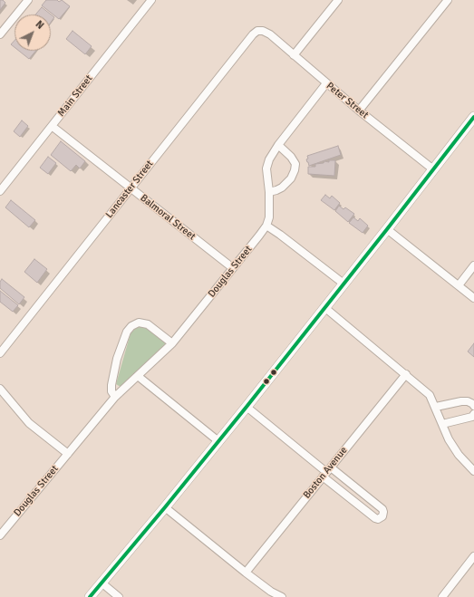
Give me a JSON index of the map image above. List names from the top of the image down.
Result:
{
  "streets": {
    "street": [
      "Main Street",
      "Peter Street",
      "Lancaster Street",
      "Balmoral Street",
      "Douglas Street",
      "Boston Avenue"
    ]
  },
  "crossings": [
    ["Main Street", "Balmoral Street"],
    ["Peter Street", "Lancaster Street"],
    ["Lancaster Street", "Balmoral Street"],
    ["Balmoral Street", "Douglas Street"]
  ],
  "north": "top right"
}
